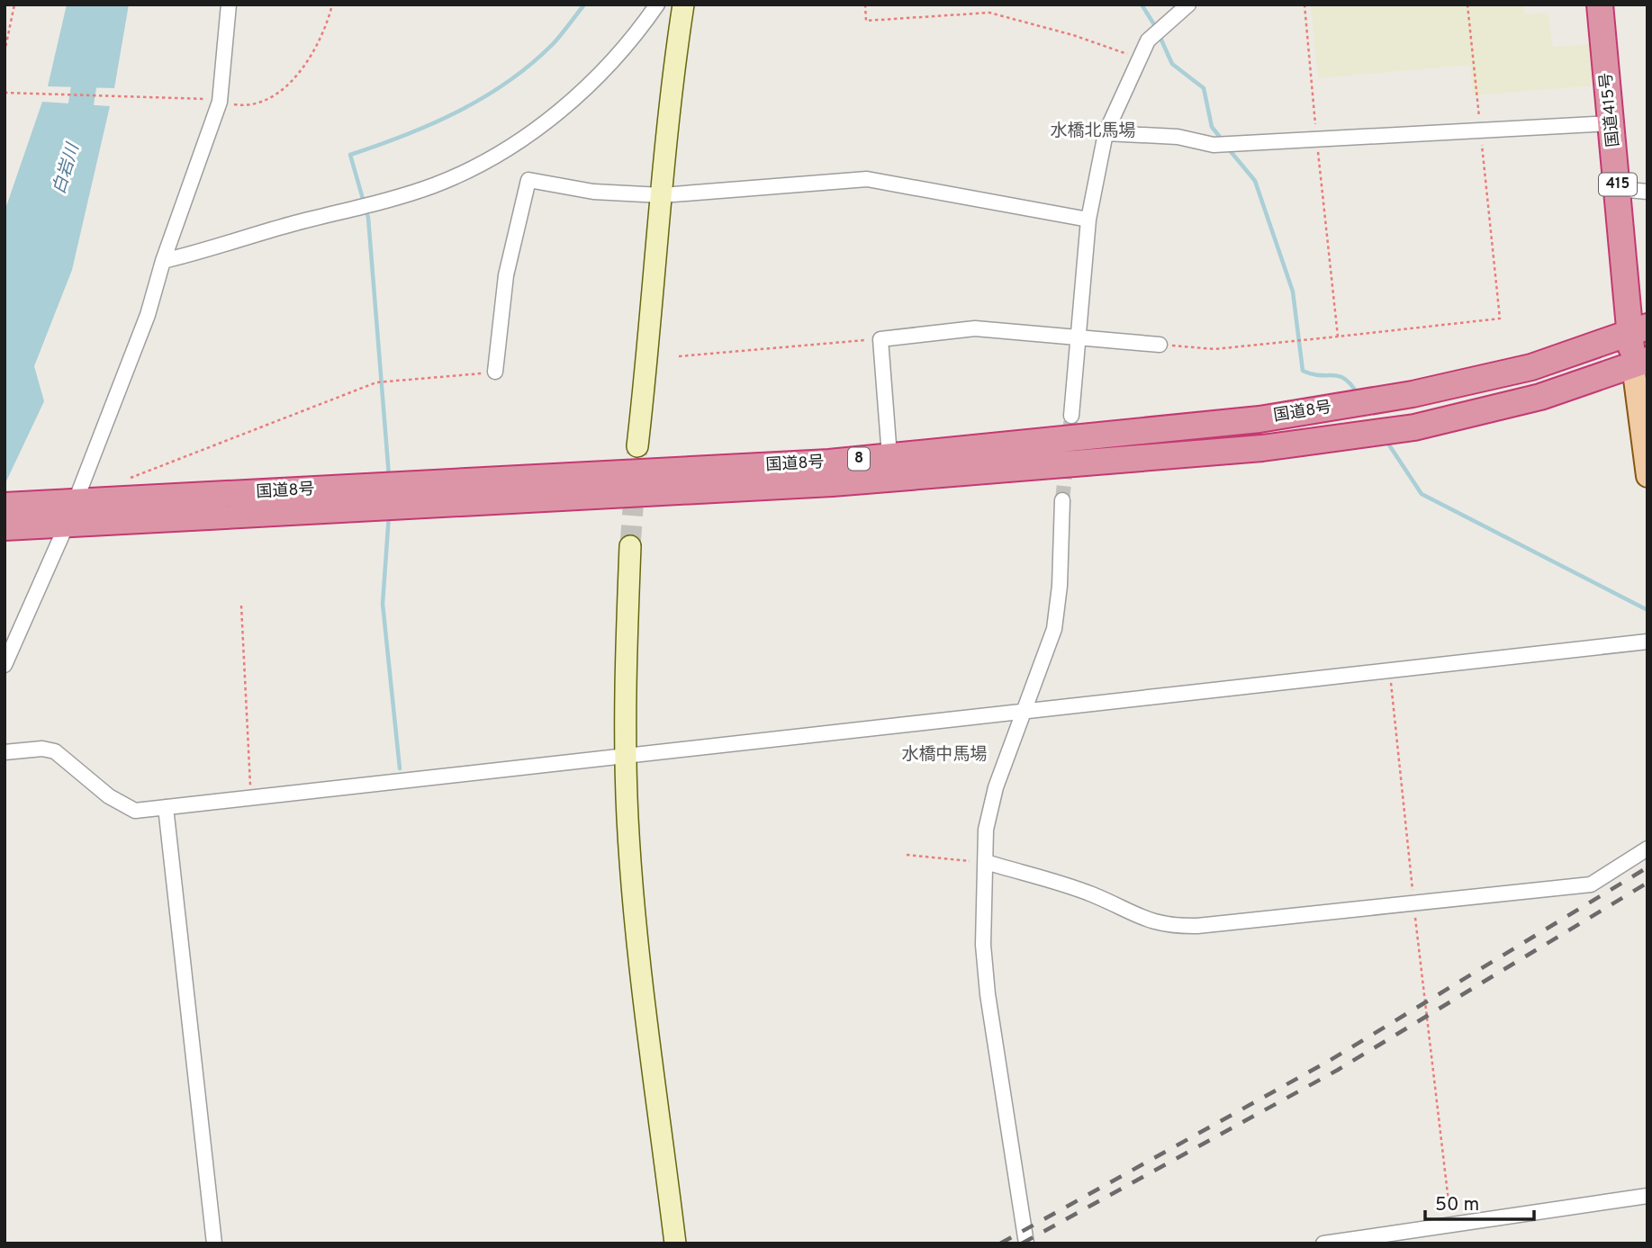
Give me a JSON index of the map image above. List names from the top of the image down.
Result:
{
  "streets": {
    "highway": [
      "国道415号",
      "415",
      "国道8号",
      "8"
    ]
  },
  "crossings": [
    ["国道415号", "国道8号"]
  ],
  "districts": ["水橋北馬場", "水橋中馬場"],
  "water": ["白岩川"],
  "scale_bar": "50 m"
}
